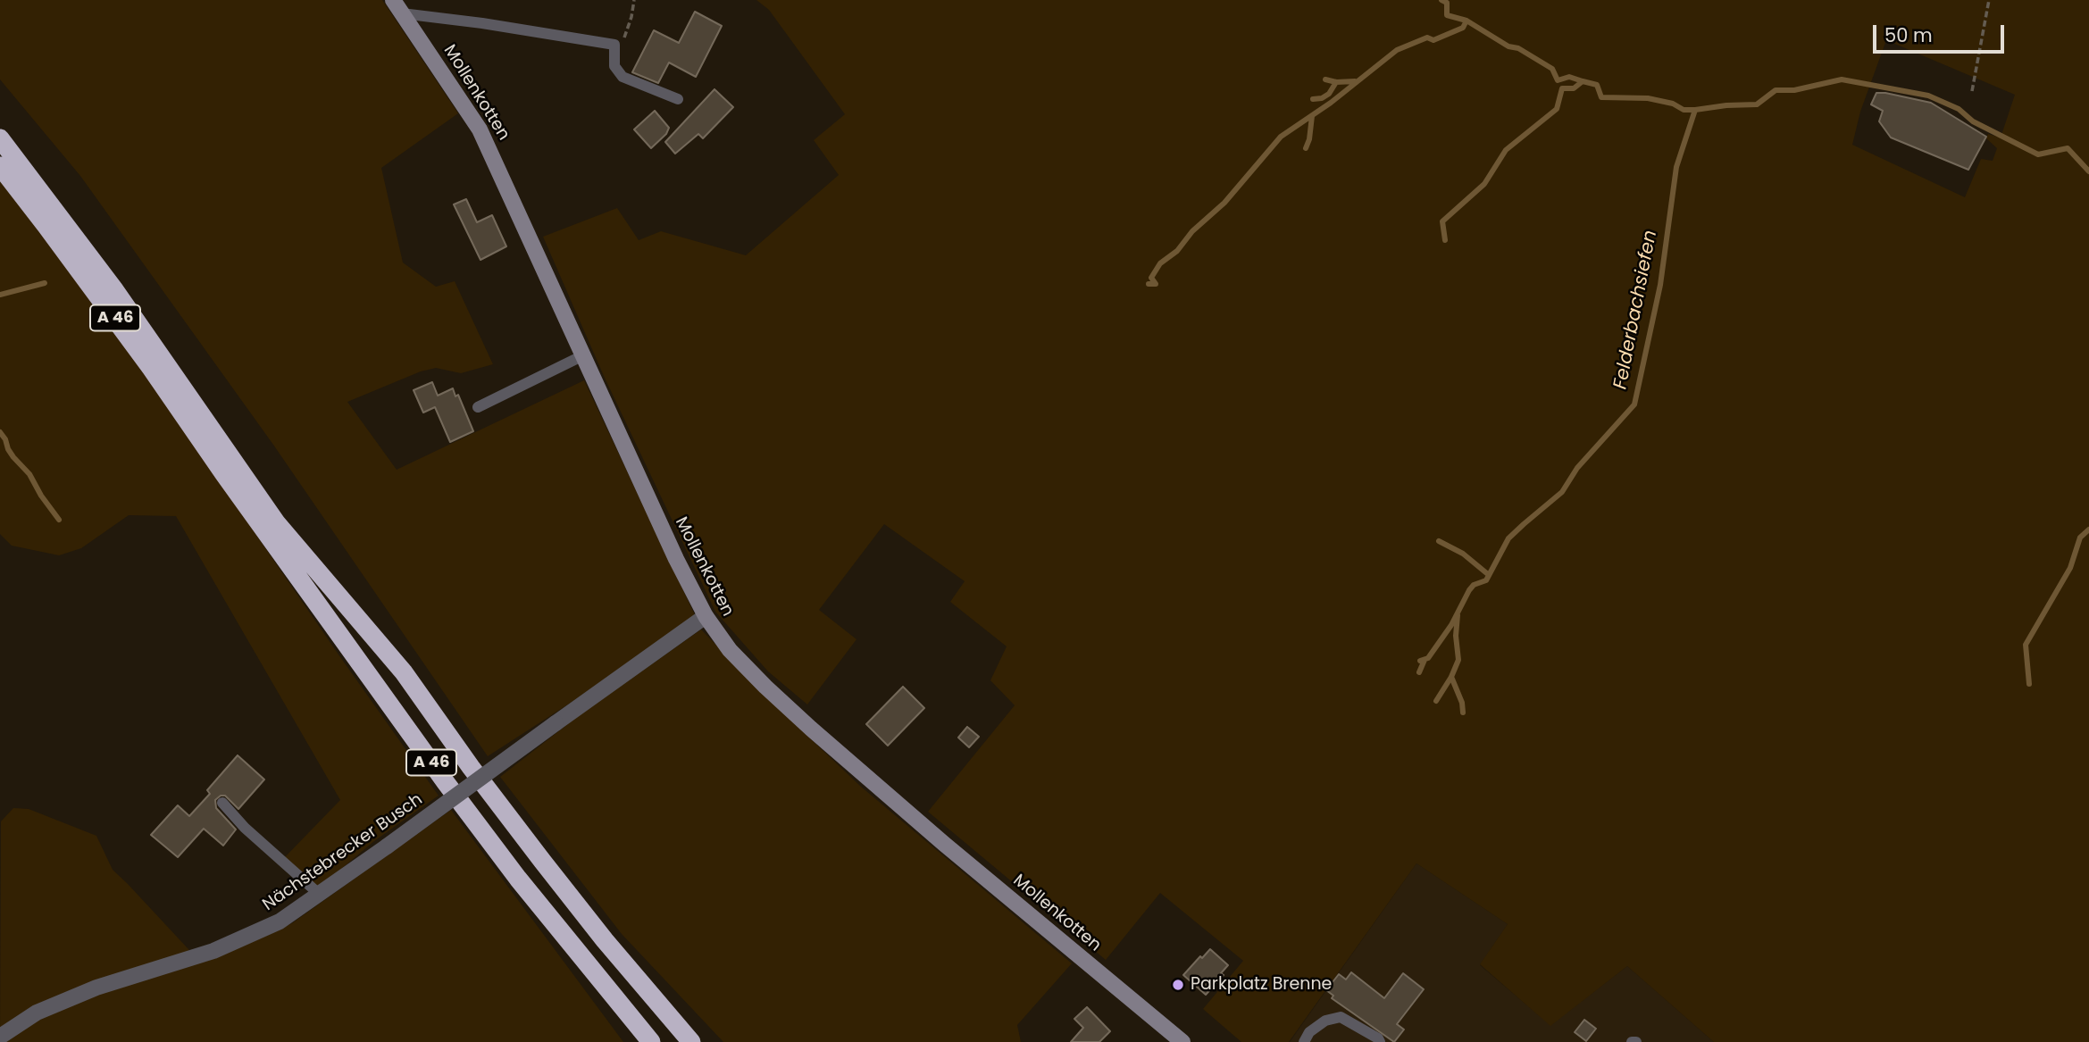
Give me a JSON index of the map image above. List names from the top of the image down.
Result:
{
  "streets": {
    "highway": ["A 46"],
    "main road": ["Mollenkotten"],
    "street": ["Nächstebrecker Busch"]
  },
  "crossings": [
    ["Mollenkotten", "Nächstebrecker Busch"]
  ],
  "water": ["Felderbachsiefen"],
  "places": ["Parkplatz Brenne"],
  "scale_bar": "50 m"
}
